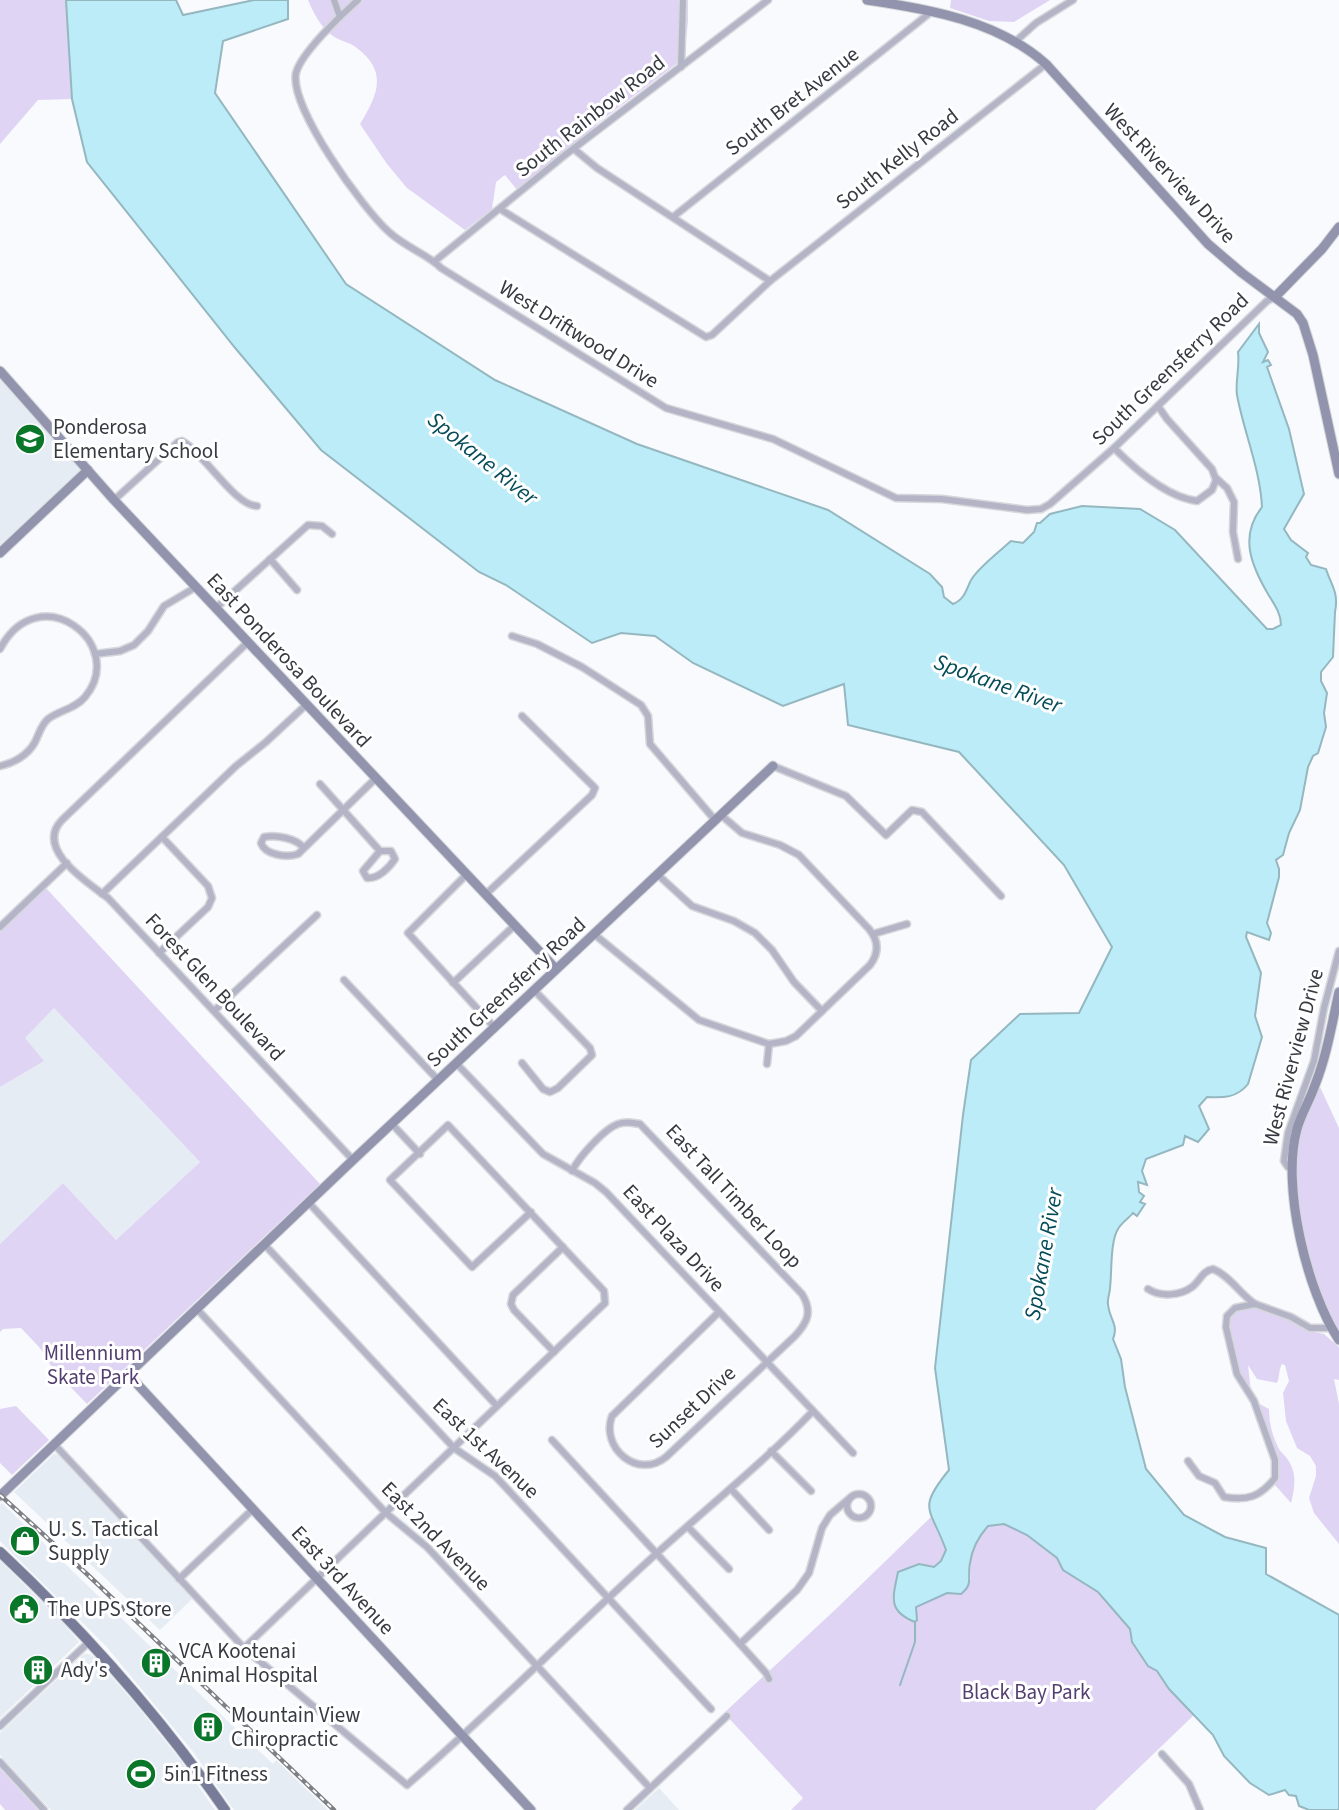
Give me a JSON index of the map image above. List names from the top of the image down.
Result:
{
  "streets": {
    "street": [
      "South Bret Avenue",
      "South Rainbow Road",
      "South Kelly Road",
      "West Riverview Drive",
      "West Driftwood Drive",
      "South Greensferry Road",
      "East Ponderosa Boulevard",
      "Forest Glen Boulevard",
      "East Tall Timber Loop",
      "East Plaza Drive",
      "Sunset Drive",
      "East 1st Avenue",
      "East 2nd Avenue",
      "East 3rd Avenue"
    ]
  },
  "crossings": [
    ["South Bret Avenue", "West Riverview Drive"],
    ["South Rainbow Road", "South Kelly Road"],
    ["South Rainbow Road", "West Driftwood Drive"],
    ["South Kelly Road", "West Riverview Drive"],
    ["West Riverview Drive", "South Greensferry Road"],
    ["West Driftwood Drive", "South Greensferry Road"],
    ["South Greensferry Road", "East Ponderosa Boulevard"],
    ["South Greensferry Road", "Forest Glen Boulevard"],
    ["South Greensferry Road", "East Plaza Drive"],
    ["South Greensferry Road", "East 1st Avenue"],
    ["South Greensferry Road", "East 2nd Avenue"],
    ["South Greensferry Road", "East 3rd Avenue"],
    ["East Ponderosa Boulevard", "Forest Glen Boulevard"],
    ["East Tall Timber Loop", "East Plaza Drive"],
    ["East Tall Timber Loop", "Sunset Drive"],
    ["East Plaza Drive", "Sunset Drive"]
  ],
  "water": ["Spokane River"],
  "parks": ["Millennium Skate Park", "Black Bay Park"],
  "places": {
    "school or university": ["Ponderosa Elementary School"],
    "shop": ["U. S. Tactical Supply"],
    "public building": ["The UPS Store"],
    "building": ["VCA Kootenai Animal Hospital", "Ady's", "Mountain View Chiropractic"],
    "sports": ["5in1 Fitness"]
  }
}
